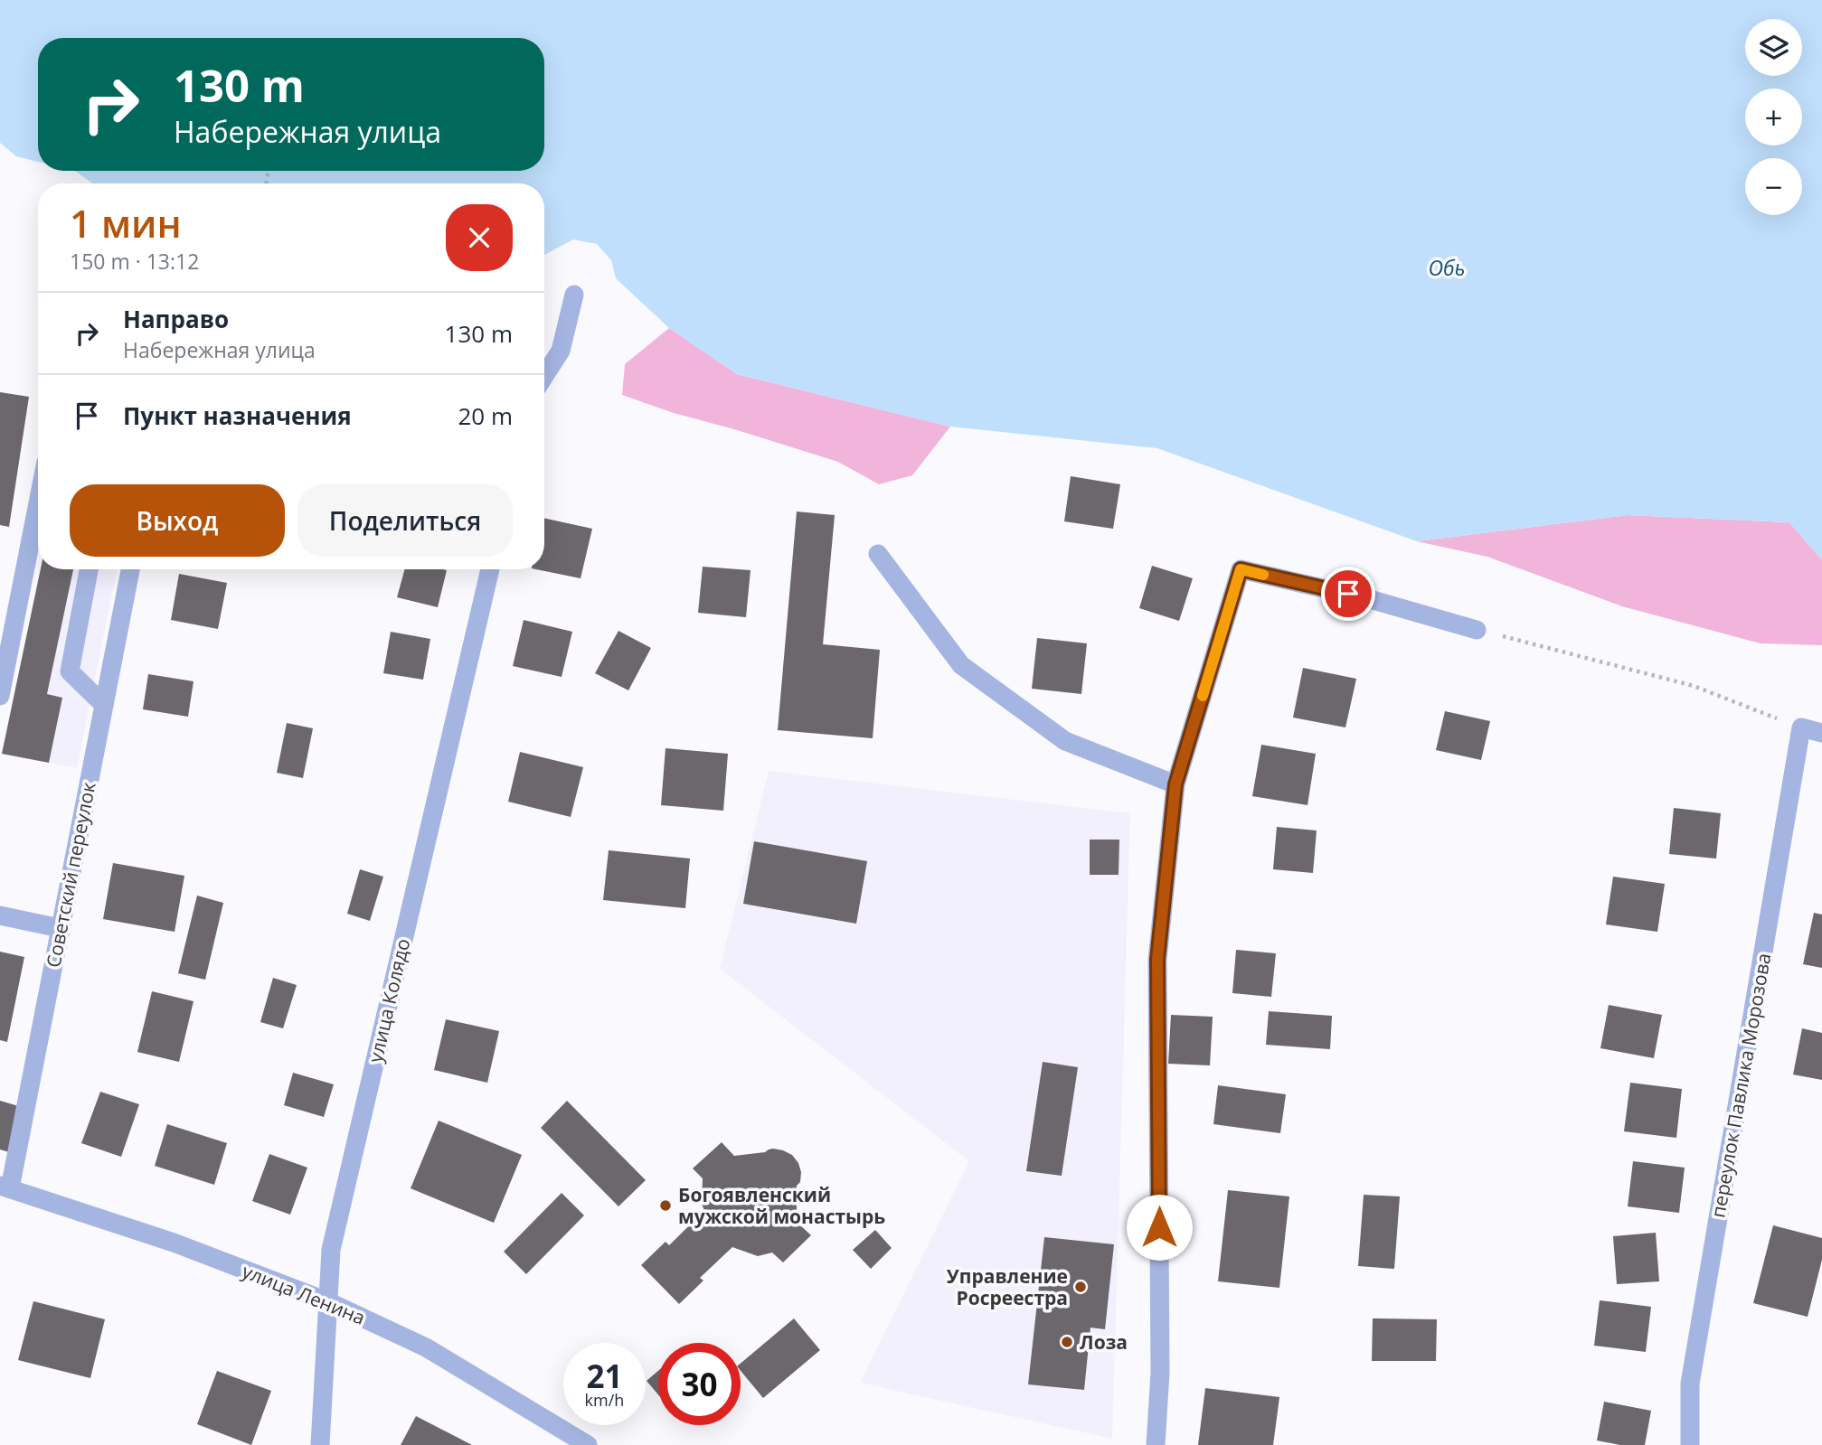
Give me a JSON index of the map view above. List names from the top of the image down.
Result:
{
  "streets": {
    "street": [
      "Советский переулок",
      "улица Колядо",
      "переулок Павлика Морозова",
      "улица Ленина"
    ]
  },
  "crossings": [
    ["Советский переулок", "улица Ленина"],
    ["улица Колядо", "улица Ленина"]
  ],
  "water": ["Обь"],
  "places": ["Богоявленский мужской монастырь", "Управление Росреестра", "Лоза"],
  "page": {
    "map_buttons": ["+", "−"],
    "turn": ["130 m", "Набережная улица"],
    "heading": ["1 мин", "150 m · 13:12"],
    "list": [
      {
        "name": "Направо",
        "note": "Набережная улица",
        "value": "130 m"
      },
      {
        "name": "Пункт назначения",
        "value": "20 m"
      }
    ],
    "buttons": ["Выход", "Поделиться"],
    "speed": "21 km/h",
    "limit": "30"
  }
}
